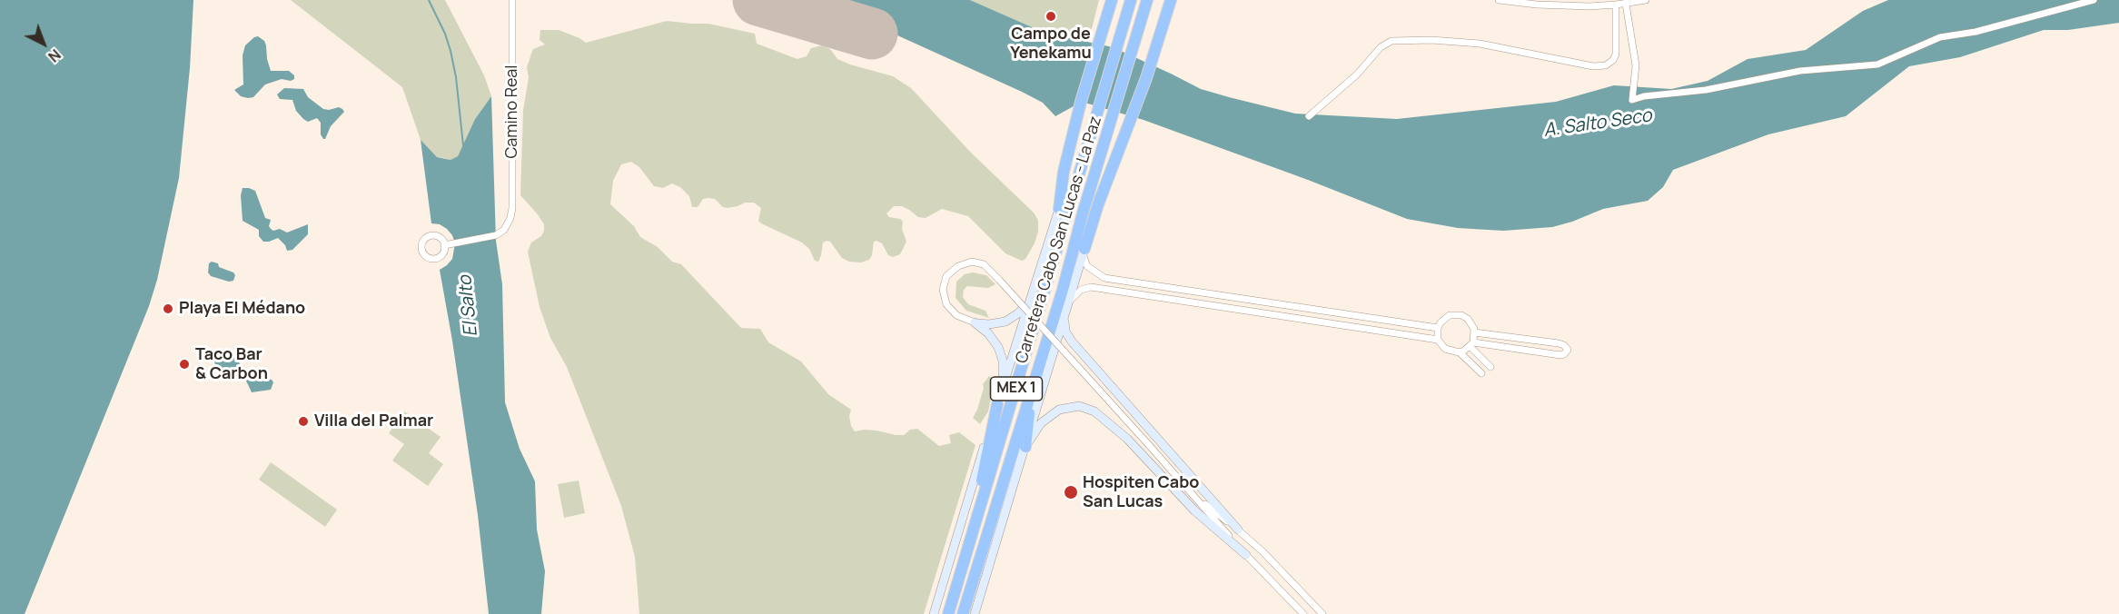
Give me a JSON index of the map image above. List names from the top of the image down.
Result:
{
  "streets": {
    "highway": ["Carretera Cabo San Lucas - La Paz", "MEX 1"],
    "street": ["Camino Real"]
  },
  "water": ["A. Salto Seco", "El Salto"],
  "places": [
    "Campo de Yenekamu",
    "Playa El Médano",
    "Taco Bar & Carbon",
    "Villa del Palmar",
    "Hospiten Cabo San Lucas"
  ],
  "north": "bottom right"
}
